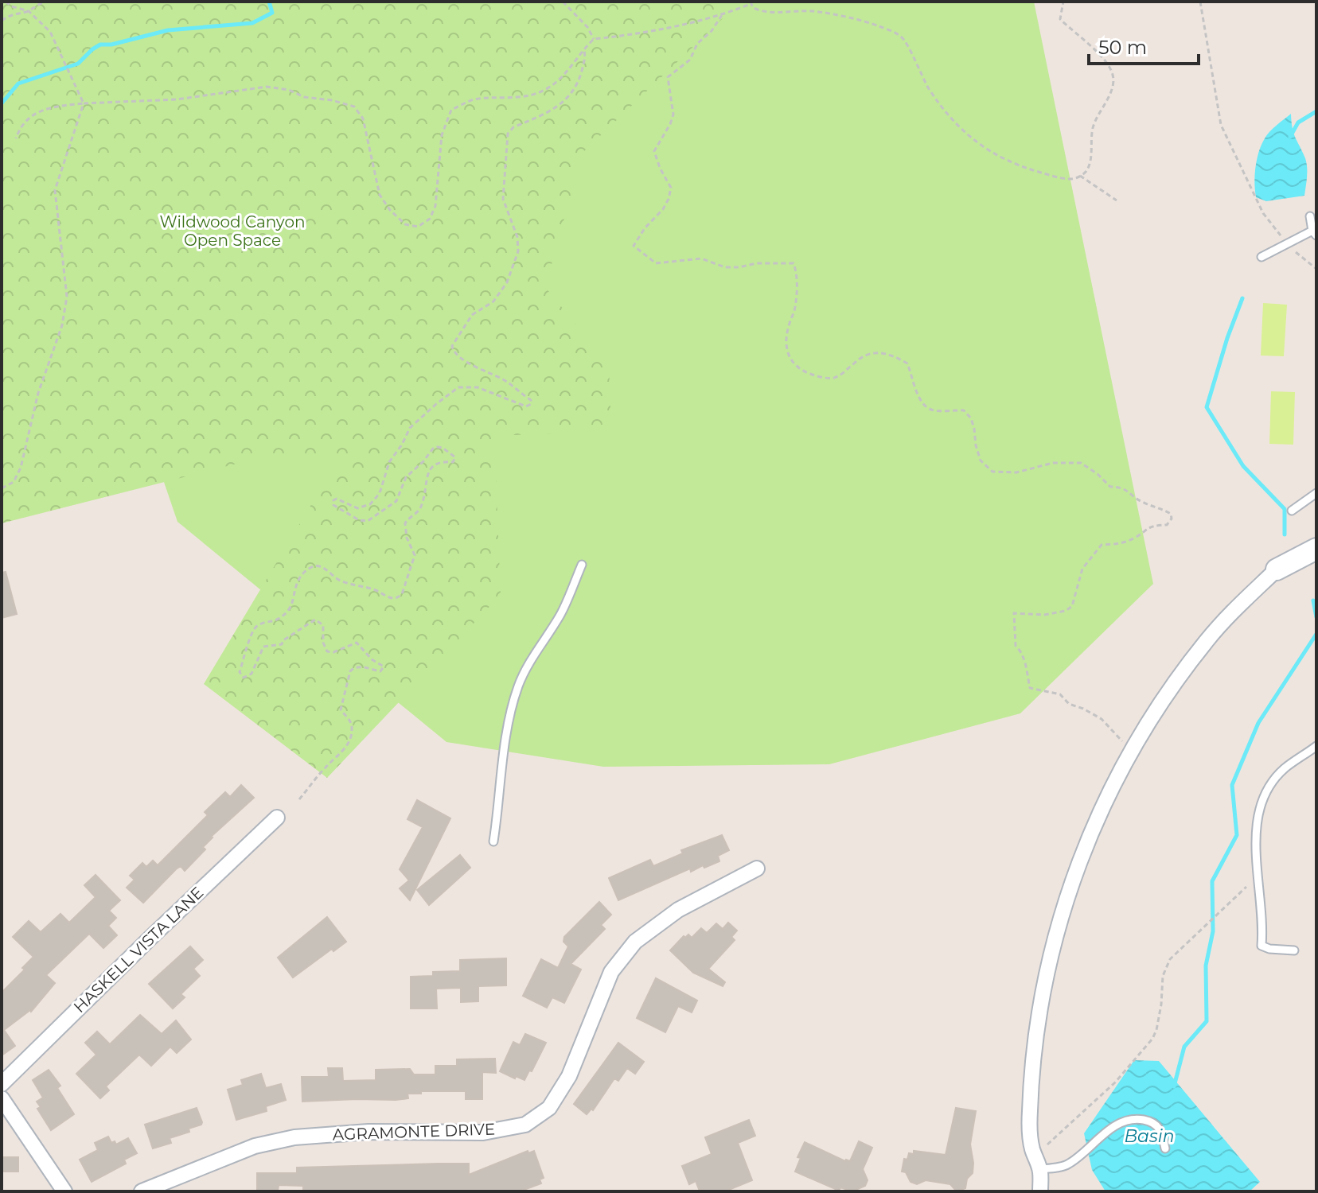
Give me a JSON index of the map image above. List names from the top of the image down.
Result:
{
  "streets": {
    "street": ["HASKELL VISTA LANE", "AGRAMONTE DRIVE"]
  },
  "water": ["Basin"],
  "parks": ["Wildwood Canyon Open Space"],
  "scale_bar": "50 m"
}
